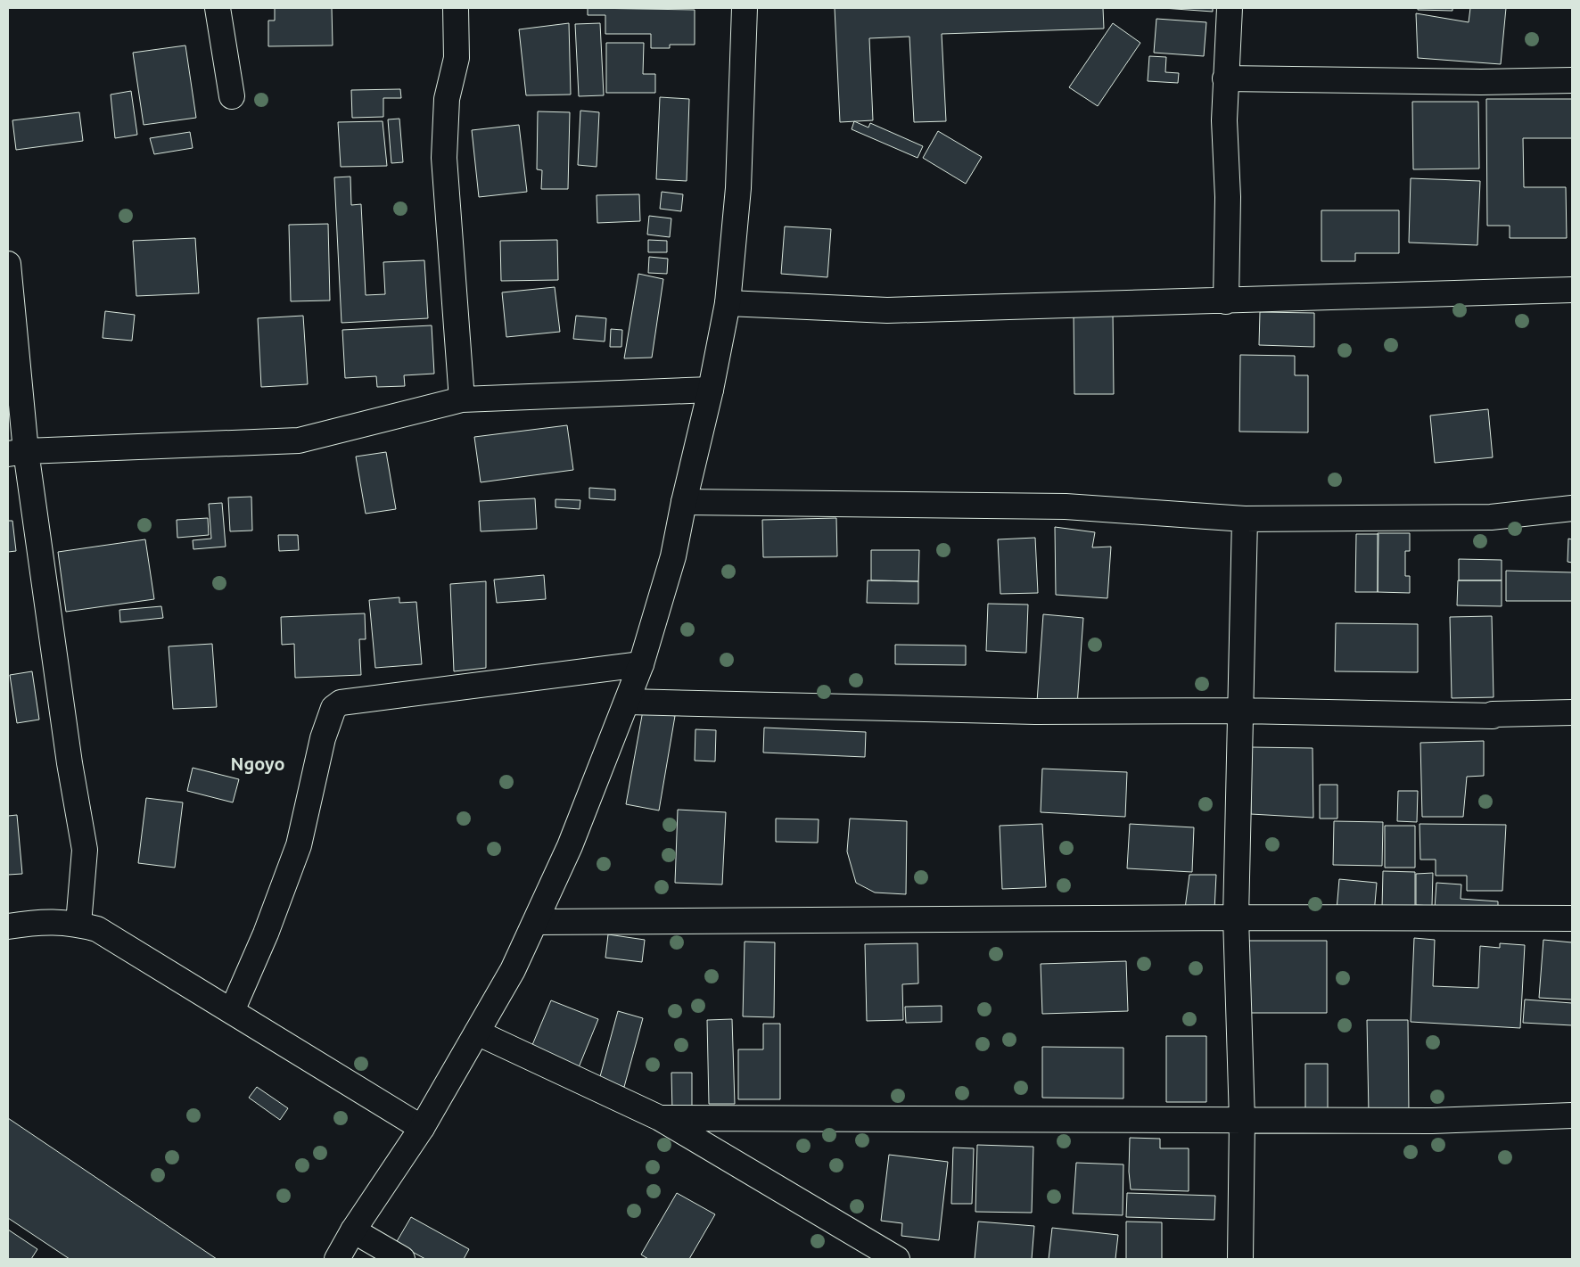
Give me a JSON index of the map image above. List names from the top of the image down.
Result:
{
  "districts": ["Ngoyo"]
}
